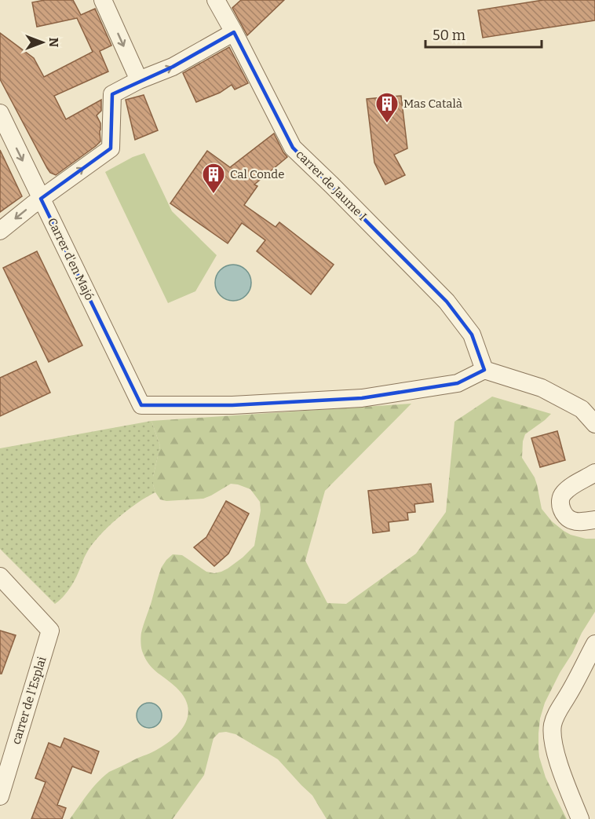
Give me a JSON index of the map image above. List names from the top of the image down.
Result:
{
  "streets": {
    "street": ["carrer de Jaume I", "Carrer d'en Majó", "carrer de l'Esplai"]
  },
  "crossings": [
    ["carrer de Jaume I", "Carrer d'en Majó"]
  ],
  "places": {
    "building": ["Mas Català", "Cal Conde"]
  },
  "scale_bar": "50 m",
  "north": "right"
}
